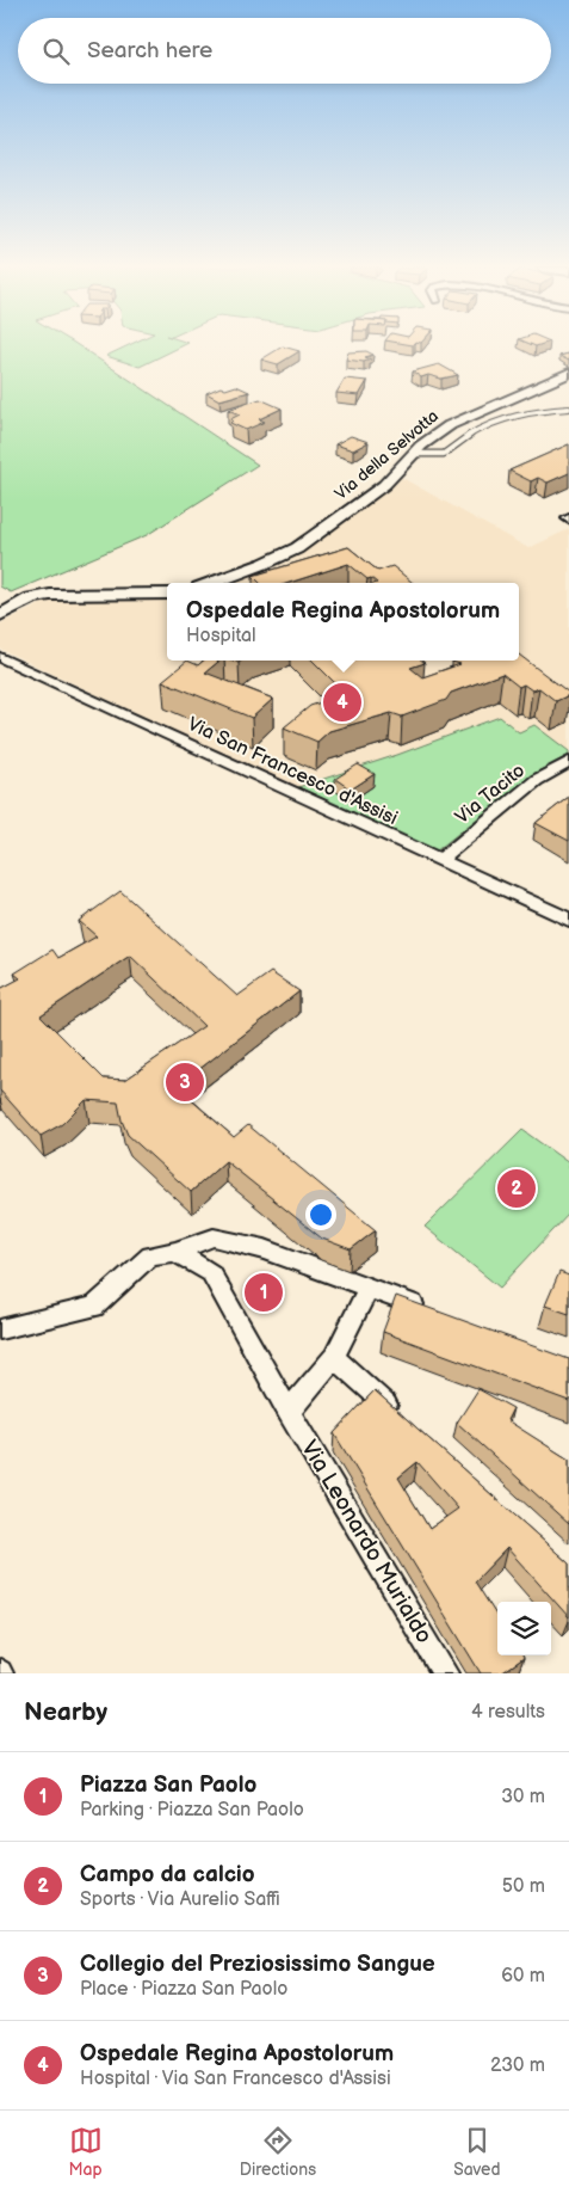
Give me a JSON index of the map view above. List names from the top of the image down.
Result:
{
  "streets": {
    "street": [
      "Via della Selvotta",
      "Via San Francesco d'Assisi",
      "Via Tacito",
      "Via Leonardo Murialdo"
    ]
  },
  "crossings": [
    ["Via San Francesco d'Assisi", "Via Tacito"]
  ],
  "page": {
    "search": "Search here",
    "popup": ["Ospedale Regina Apostolorum", "Hospital"],
    "pins": [
      "4",
      "3",
      "2",
      "1"
    ],
    "heading": ["Nearby", "4 results"],
    "list": [
      {
        "mark": "1",
        "name": "Piazza San Paolo",
        "note": "Parking · Piazza San Paolo",
        "value": "30 m"
      },
      {
        "mark": "2",
        "name": "Campo da calcio",
        "note": "Sports · Via Aurelio Saffi",
        "value": "50 m"
      },
      {
        "mark": "3",
        "name": "Collegio del Preziosissimo Sangue",
        "note": "Place · Piazza San Paolo",
        "value": "60 m"
      },
      {
        "mark": "4",
        "name": "Ospedale Regina Apostolorum",
        "note": "Hospital · Via San Francesco d'Assisi",
        "value": "230 m"
      }
    ],
    "nav": ["Map", "Directions", "Saved"]
  }
}
